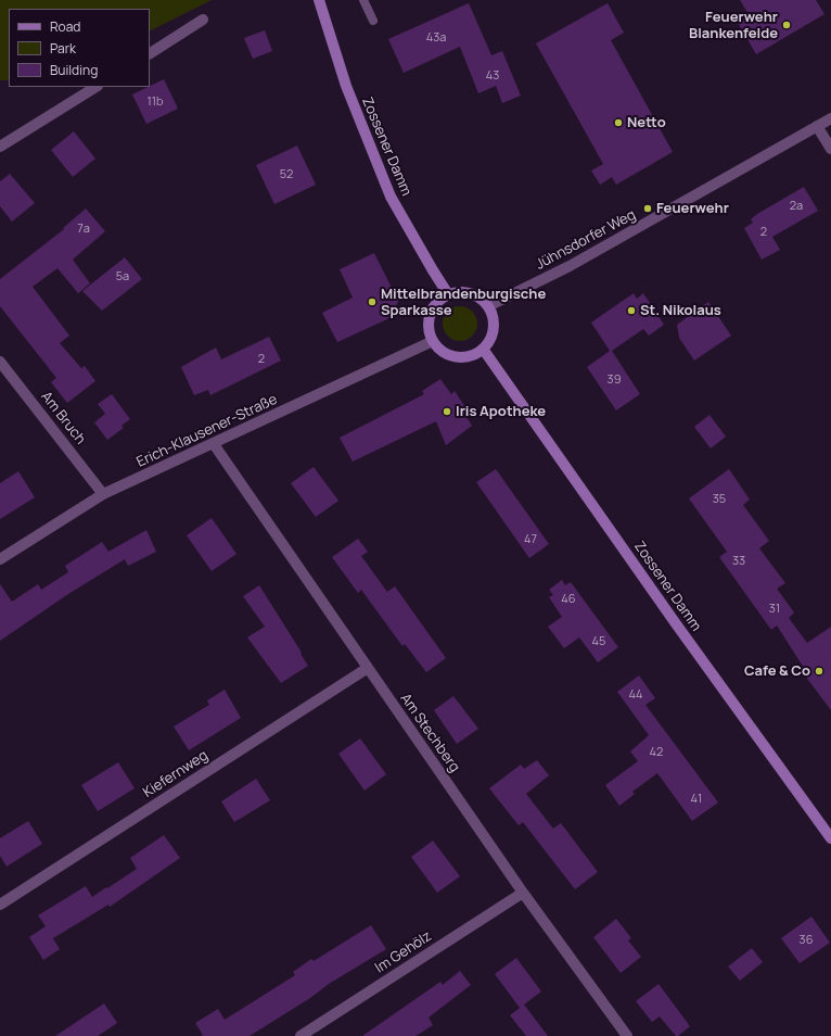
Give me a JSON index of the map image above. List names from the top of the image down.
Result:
{
  "streets": {
    "main road": ["Zossener Damm"],
    "street": [
      "Jühnsdorfer Weg",
      "Am Bruch",
      "Erich-Klausener-Straße",
      "Am Stechberg",
      "Kiefernweg",
      "Im Gehölz"
    ]
  },
  "crossings": [
    ["Zossener Damm", "Jühnsdorfer Weg"],
    ["Zossener Damm", "Erich-Klausener-Straße"],
    ["Jühnsdorfer Weg", "Erich-Klausener-Straße"],
    ["Am Bruch", "Erich-Klausener-Straße"],
    ["Erich-Klausener-Straße", "Am Stechberg"],
    ["Am Stechberg", "Kiefernweg"],
    ["Am Stechberg", "Im Gehölz"]
  ],
  "places": [
    "Feuerwehr Blankenfelde",
    "Netto",
    "Feuerwehr",
    "Mittelbrandenburgische Sparkasse",
    "St. Nikolaus",
    "Iris Apotheke",
    "Cafe & Co"
  ],
  "house_numbers": [
    "43a",
    "43",
    "11b",
    "52",
    "2a",
    "7a",
    "2",
    "5a",
    "2",
    "39",
    "35",
    "47",
    "33",
    "46",
    "31",
    "45",
    "44",
    "42",
    "41",
    "36"
  ],
  "legend": ["Road", "Park", "Building"]
}
